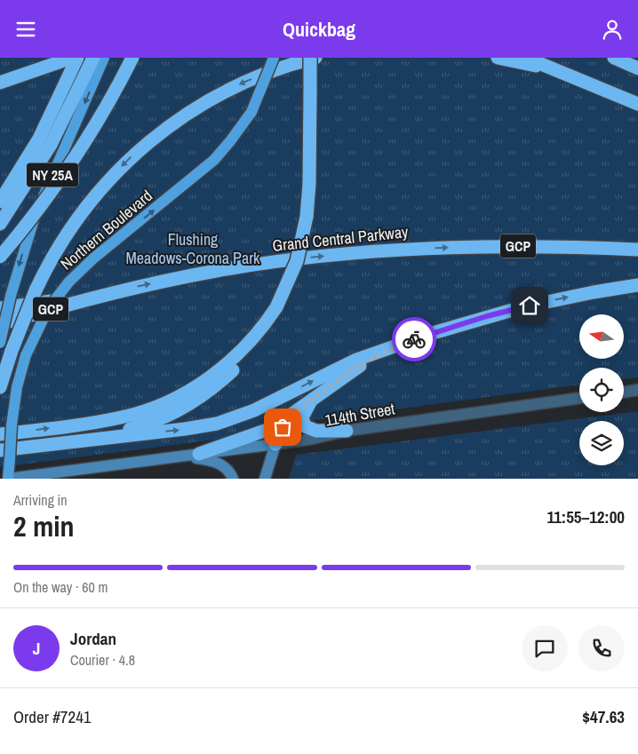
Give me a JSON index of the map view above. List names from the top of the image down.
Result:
{
  "streets": {
    "highway": ["Grand Central Parkway", "GCP"],
    "main road": ["NY 25A", "Northern Boulevard"],
    "street": ["114th Street"]
  },
  "crossings": [
    ["Northern Boulevard", "114th Street"]
  ],
  "parks": ["Flushing Meadows-Corona Park"],
  "north": "left",
  "page": {
    "header": "Quickbag",
    "heading": ["2 min", "Arriving in", "11:55–12:00"],
    "panel": [
      "Jordan",
      "Courier · 4.8",
      "Order #7241",
      "$47.63"
    ],
    "bar": "On the way · 60 m",
    "round": "J"
  }
}
